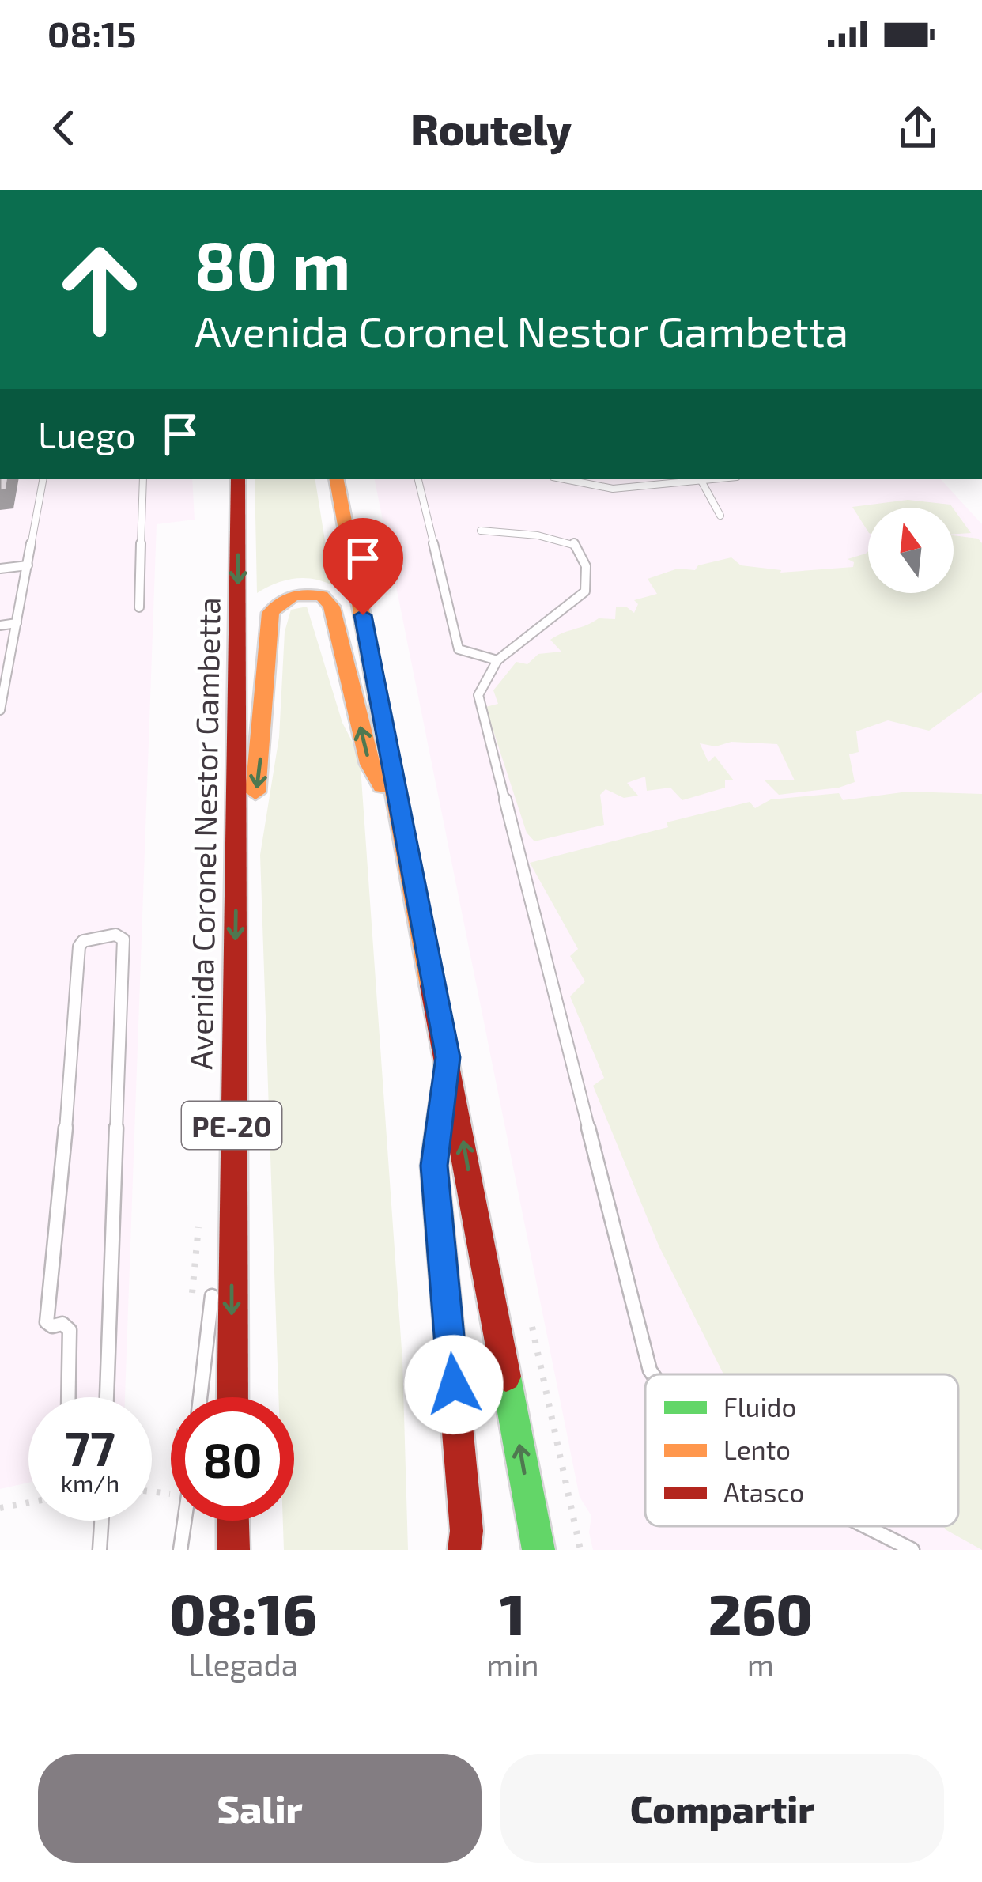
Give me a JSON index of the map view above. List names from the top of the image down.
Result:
{
  "streets": {
    "highway": ["Avenida Coronel Nestor Gambetta", "PE-20"]
  },
  "legend": ["Fluido", "Lento", "Atasco"],
  "north": "top",
  "page": {
    "status": "08:15",
    "header": "Routely",
    "turn": ["80 m", "Avenida Coronel Nestor Gambetta"],
    "then": "Luego",
    "speed": "77 km/h",
    "limit": "80",
    "eta": [
      "08:16",
      "Llegada",
      "1",
      "min",
      "260",
      "m"
    ],
    "buttons": ["Salir", "Compartir"]
  }
}
